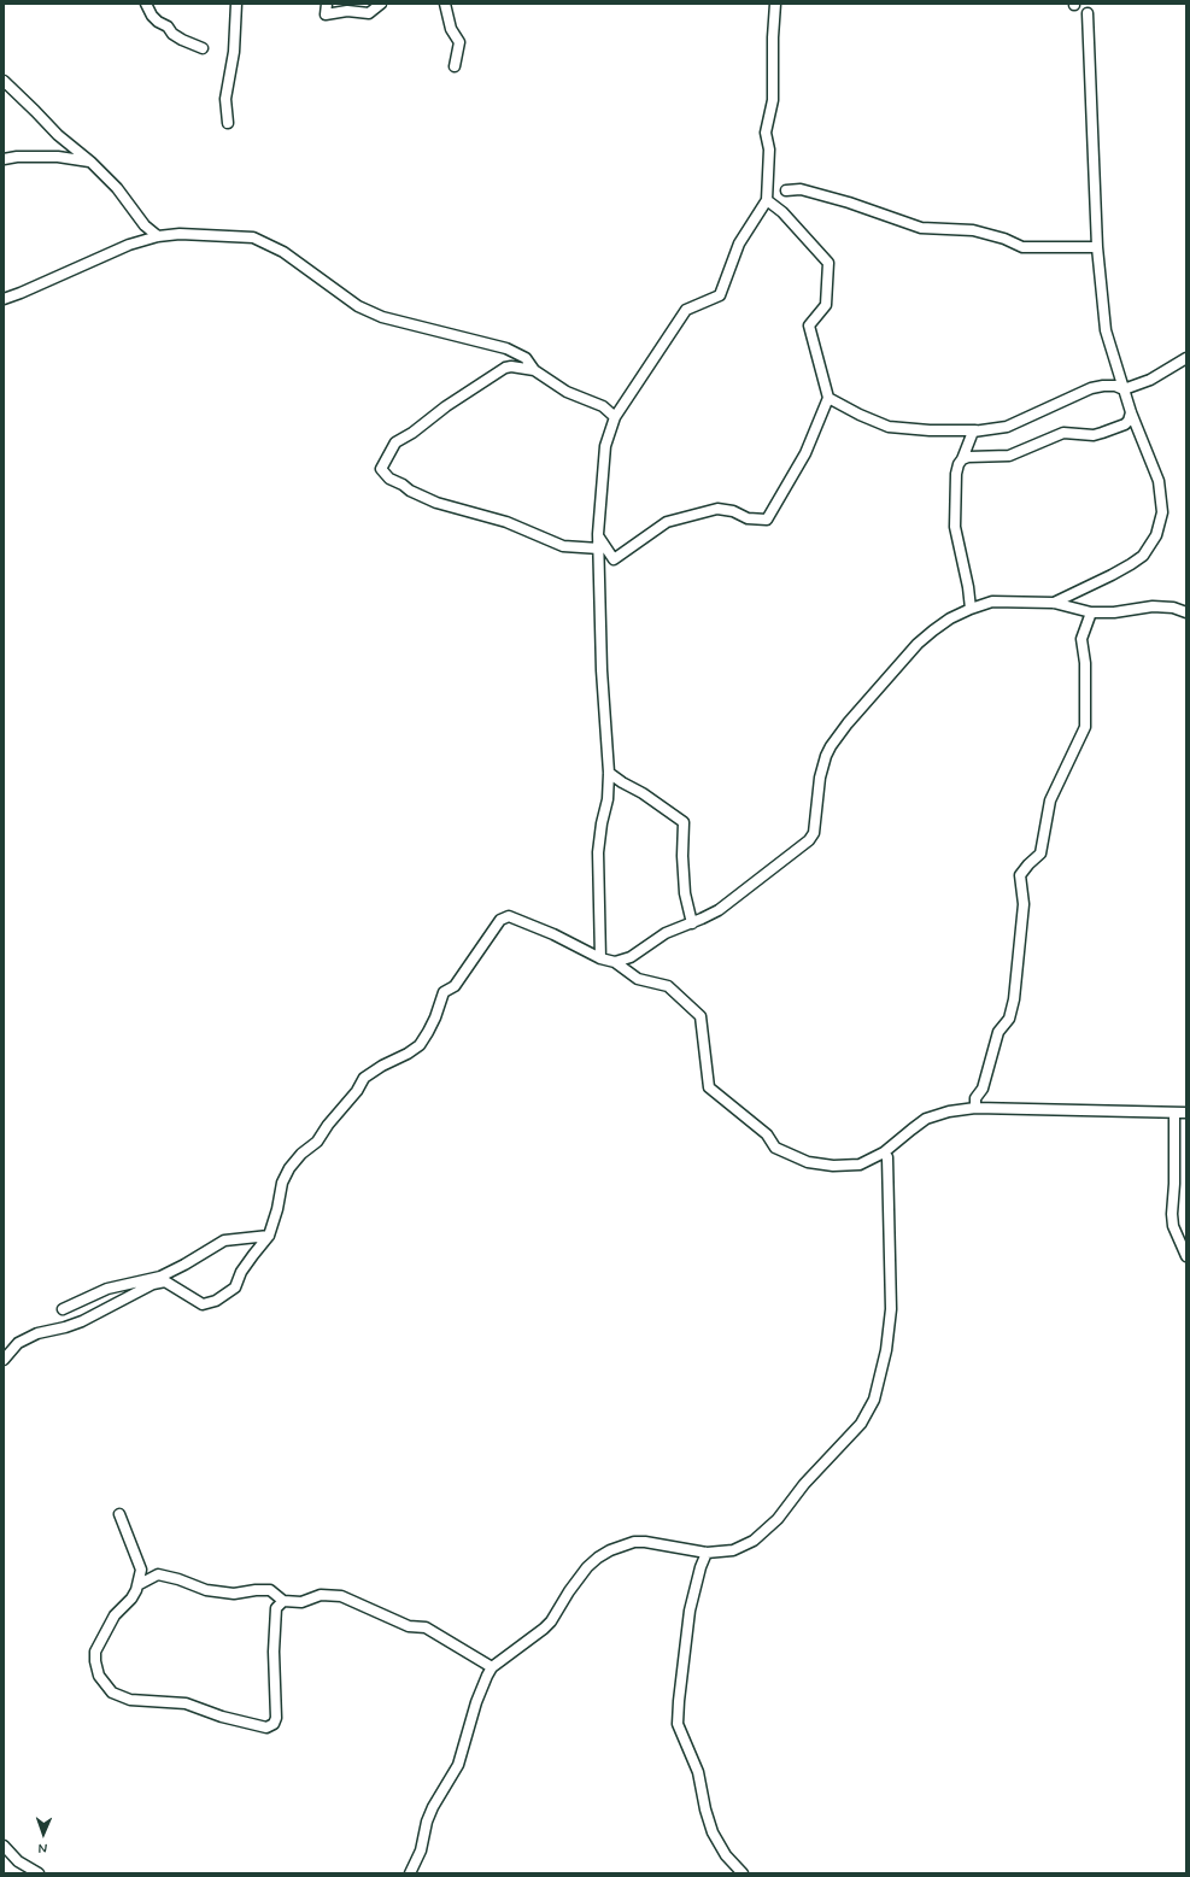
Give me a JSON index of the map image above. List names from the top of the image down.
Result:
{
  "north": "bottom"
}
